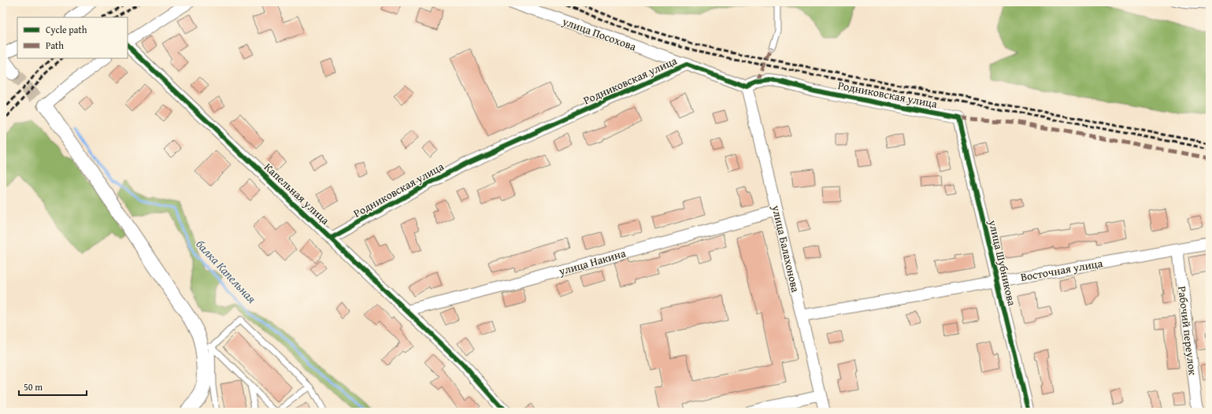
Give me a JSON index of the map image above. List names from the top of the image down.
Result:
{
  "streets": {
    "street": [
      "улица Посохова",
      "Родниковская улица",
      "Капельная улица",
      "улица Балахонова",
      "улица Накина",
      "улица Шубникова",
      "Восточная улица",
      "Рабочий переулок"
    ]
  },
  "crossings": [
    ["улица Посохова", "Родниковская улица"],
    ["Родниковская улица", "Капельная улица"],
    ["Родниковская улица", "улица Балахонова"],
    ["Родниковская улица", "улица Шубникова"],
    ["Капельная улица", "улица Накина"],
    ["улица Балахонова", "улица Накина"],
    ["улица Балахонова", "Восточная улица"],
    ["улица Шубникова", "Восточная улица"],
    ["Восточная улица", "Рабочий переулок"]
  ],
  "water": ["балка Капельная"],
  "legend": ["Cycle path", "Path"],
  "scale_bar": "50 m"
}
